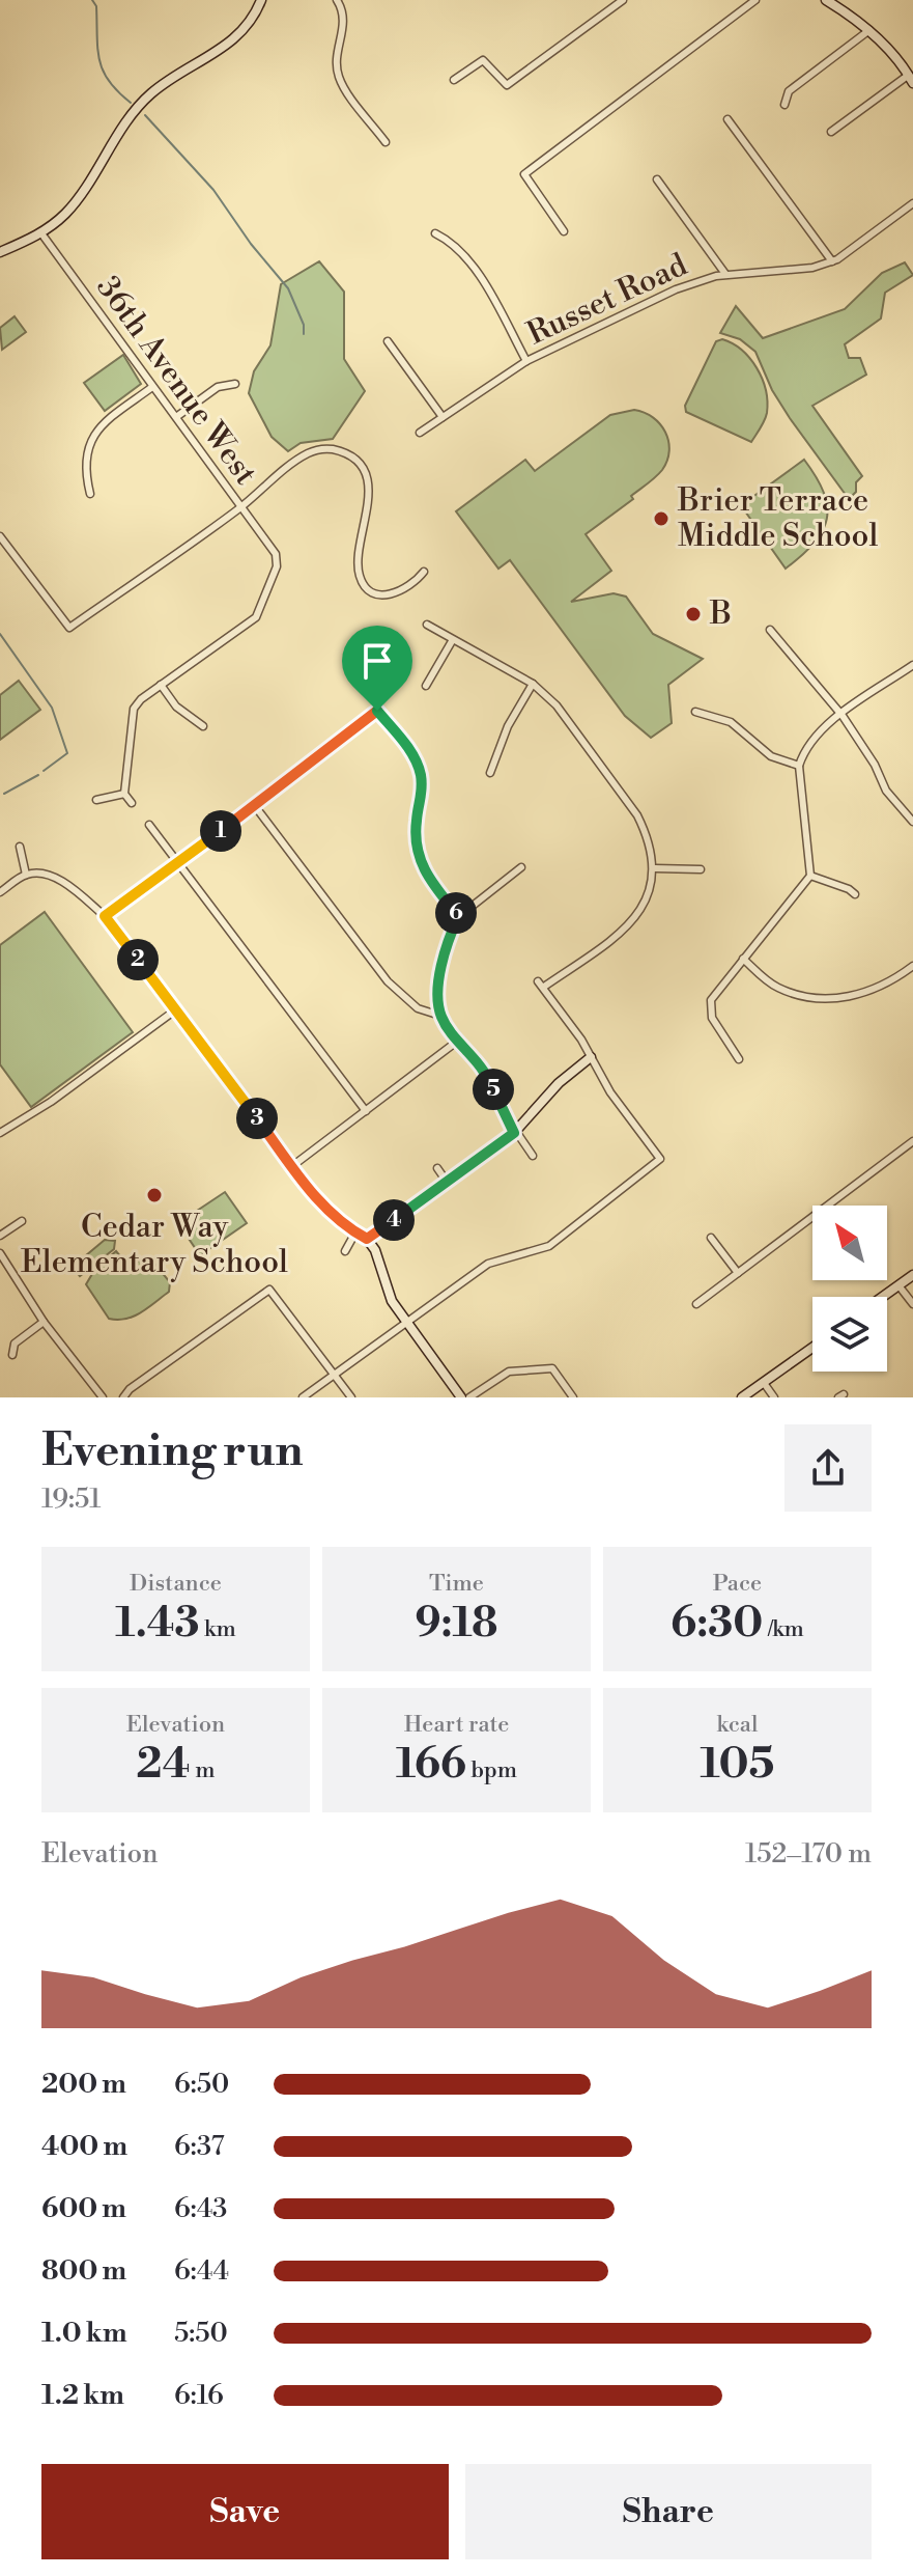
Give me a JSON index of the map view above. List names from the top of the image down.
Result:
{
  "streets": {
    "street": ["Russet Road", "36th Avenue West"]
  },
  "places": ["Brier Terrace Middle School", "B", "Cedar Way Elementary School"],
  "north": "top left",
  "page": {
    "pins": [
      "1",
      "6",
      "2",
      "5",
      "3",
      "4"
    ],
    "heading": ["Evening run", "19:51"],
    "stats": [
      ["Distance", "1.43 km"],
      ["Time", "9:18"],
      ["Pace", "6:30 /km"],
      ["Elevation", "24 m"],
      ["Heart rate", "166 bpm"],
      ["kcal", "105"]
    ],
    "chart": ["Elevation", "152–170 m"],
    "list": [
      {
        "name": "200 m",
        "note": "6:50"
      },
      {
        "name": "400 m",
        "note": "6:37"
      },
      {
        "name": "600 m",
        "note": "6:43"
      },
      {
        "name": "800 m",
        "note": "6:44"
      },
      {
        "name": "1.0 km",
        "note": "5:50"
      },
      {
        "name": "1.2 km",
        "note": "6:16"
      }
    ],
    "buttons": ["Save", "Share"]
  }
}
